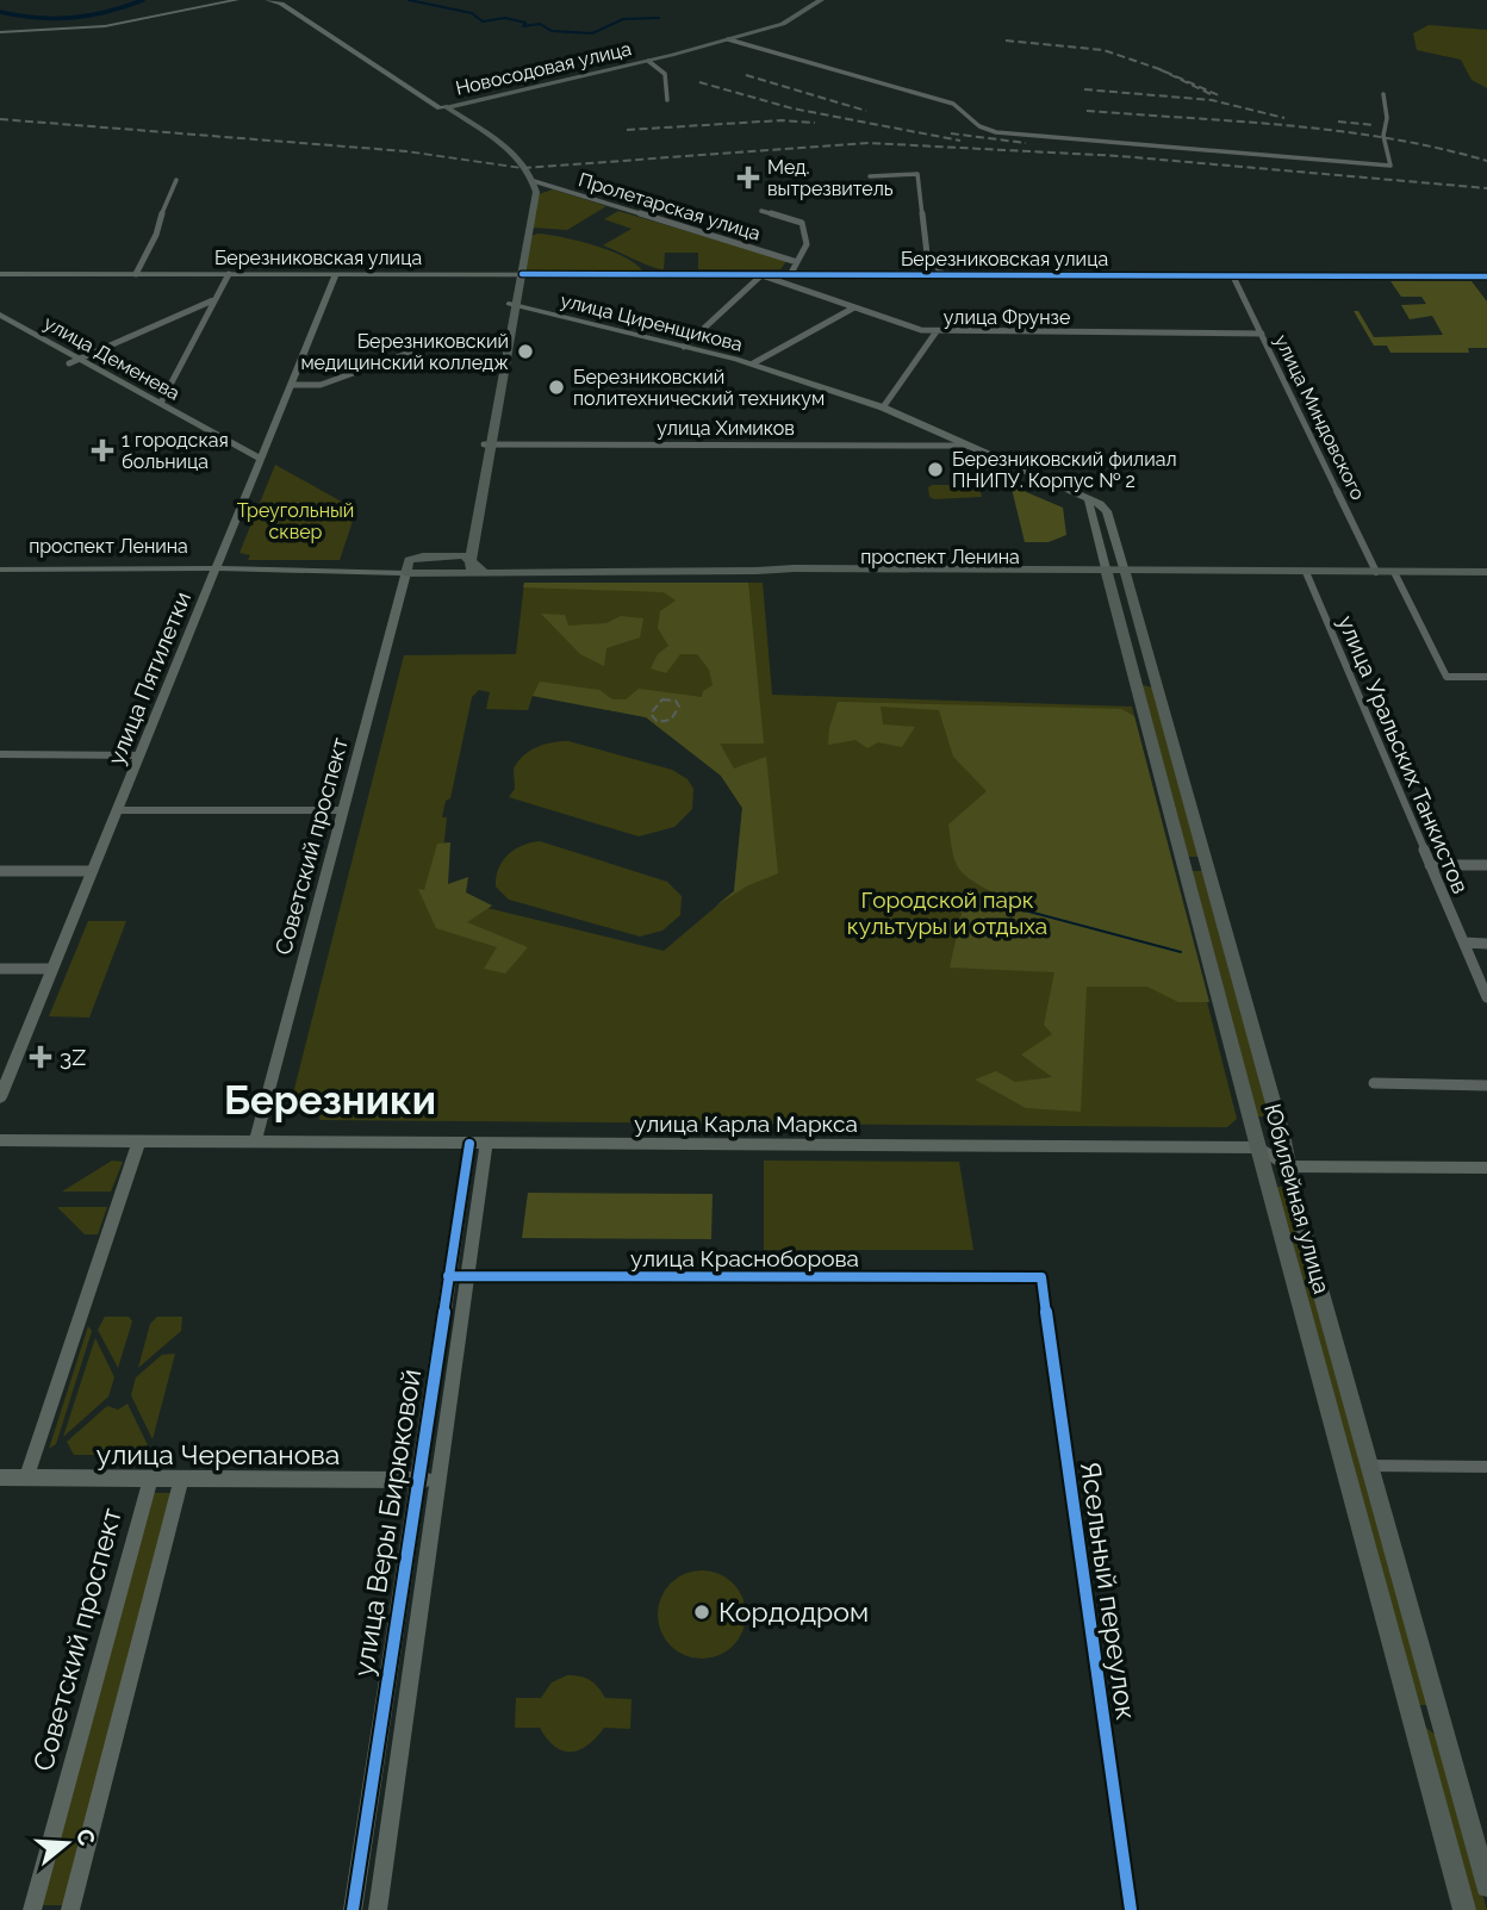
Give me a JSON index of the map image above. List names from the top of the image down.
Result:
{
  "streets": {
    "main road": ["Новосодовая улица", "проспект Ленина", "Юбилейная улица"],
    "street": [
      "Пролетарская улица",
      "Березниковская улица",
      "улица Фрунзе",
      "улица Циренщикова",
      "улица Деменева",
      "улица Миндовского",
      "улица Химиков",
      "улица Пятилетки",
      "улица Уральских Танкистов",
      "Советский проспект",
      "улица Карла Маркса",
      "улица Красноборова",
      "улица Черепанова",
      "улица Веры Бирюковой",
      "Ясельный переулок"
    ]
  },
  "crossings": [
    ["Березниковская улица", "улица Фрунзе"],
    ["Березниковская улица", "улица Миндовского"],
    ["Березниковская улица", "улица Пятилетки"],
    ["улица Фрунзе", "улица Миндовского"],
    ["улица Циренщикова", "улица Химиков"],
    ["улица Циренщикова", "проспект Ленина"],
    ["улица Циренщикова", "Юбилейная улица"],
    ["улица Деменева", "улица Пятилетки"],
    ["улица Миндовского", "проспект Ленина"],
    ["проспект Ленина", "улица Пятилетки"],
    ["проспект Ленина", "улица Уральских Танкистов"],
    ["проспект Ленина", "Советский проспект"],
    ["проспект Ленина", "Юбилейная улица"],
    ["Советский проспект", "улица Карла Маркса"],
    ["Советский проспект", "улица Черепанова"],
    ["улица Карла Маркса", "Юбилейная улица"],
    ["улица Карла Маркса", "улица Веры Бирюковой"],
    ["улица Красноборова", "улица Веры Бирюковой"],
    ["улица Красноборова", "Ясельный переулок"],
    ["улица Черепанова", "улица Веры Бирюковой"]
  ],
  "districts": ["Березники"],
  "parks": ["Треугольный сквер", "Городской парк культуры и отдыха"],
  "places": {
    "health": ["Мед. вытрезвитель", "1 городская больница", "3Z"],
    "other": [
      "Березниковский медицинский колледж",
      "Березниковский политехнический техникум",
      "Березниковский филиал ПНИПУ. Корпус № 2",
      "Кордодром"
    ]
  },
  "north": "right"
}
